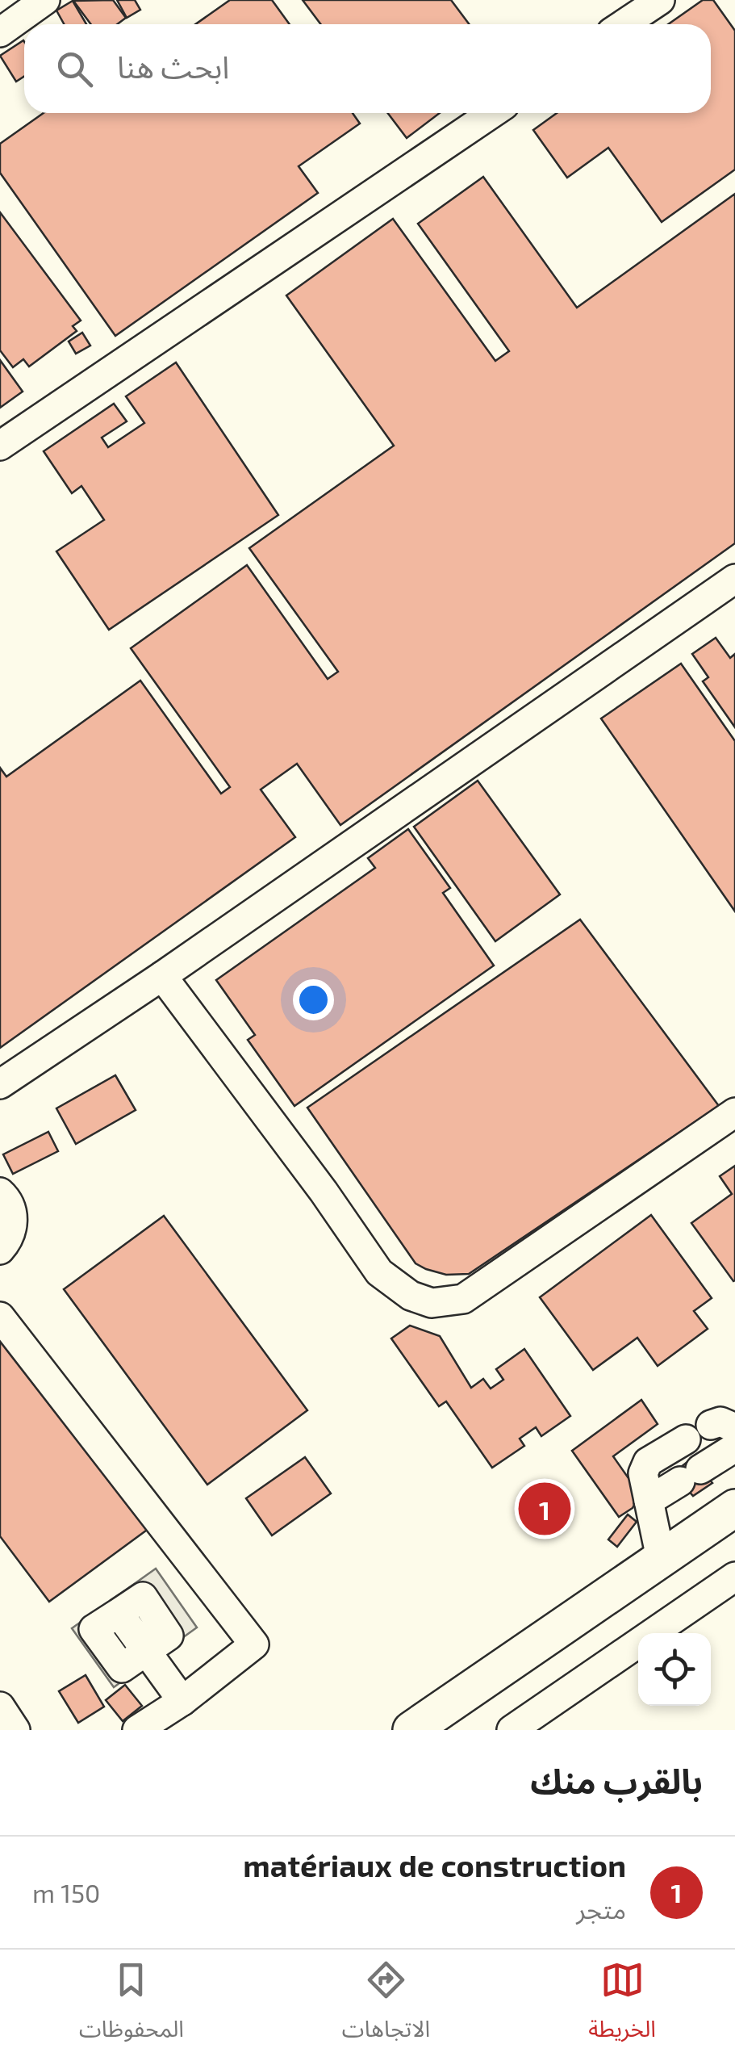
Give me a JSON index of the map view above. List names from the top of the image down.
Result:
{
  "page": {
    "search": "ابحث هنا",
    "pins": "1",
    "heading": "بالقرب منك",
    "list": [
      {
        "mark": "1",
        "name": "matériaux de construction",
        "note": "متجر",
        "value": "150 m"
      }
    ],
    "nav": ["الخريطة", "الاتجاهات", "المحفوظات"]
  }
}
